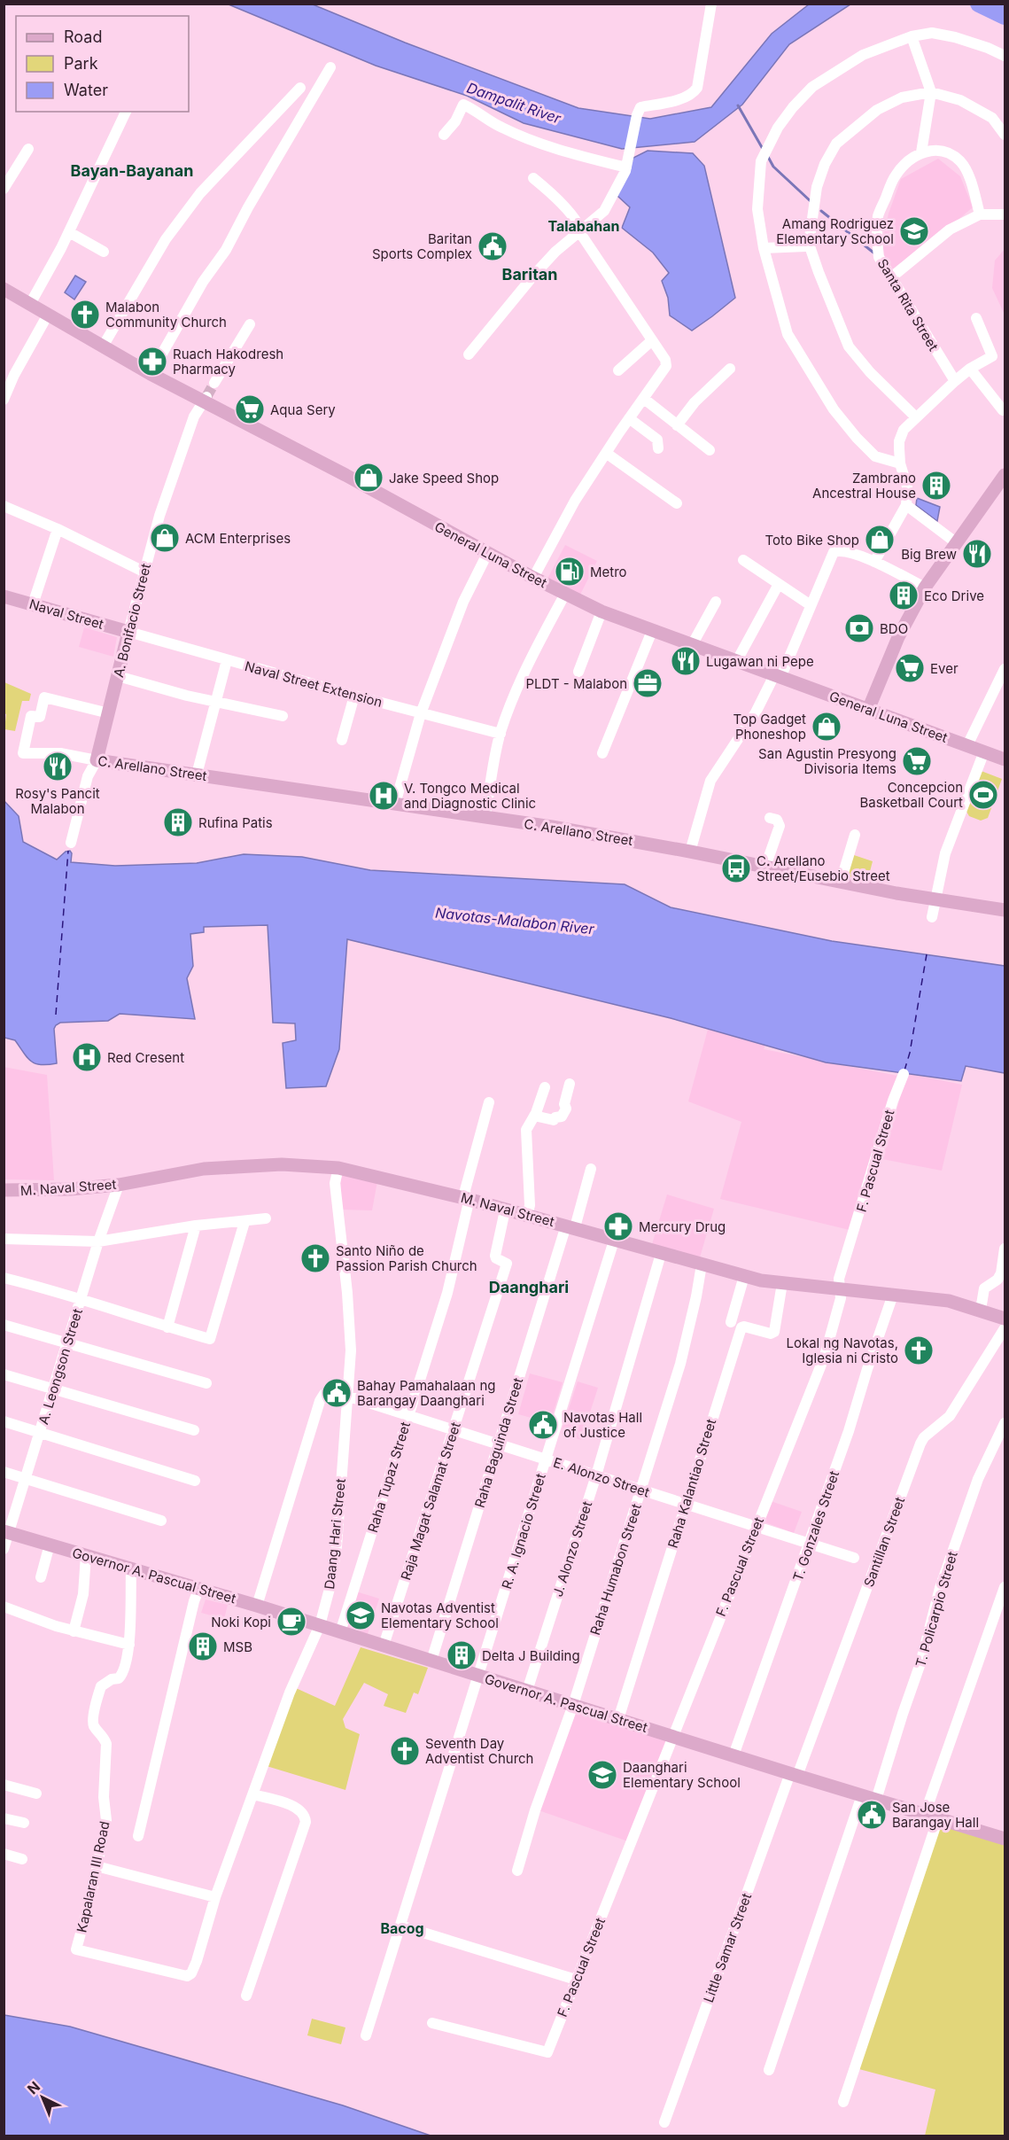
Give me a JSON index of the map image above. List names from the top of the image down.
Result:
{
  "streets": {
    "main road": [
      "General Luna Street",
      "Naval Street",
      "A. Bonifacio Street",
      "C. Arellano Street",
      "M. Naval Street",
      "Governor A. Pascual Street"
    ],
    "street": [
      "Santa Rita Street",
      "Naval Street Extension",
      "F. Pascual Street",
      "A. Leongson Street",
      "Raha Baguinda Street",
      "Raha Tupaz Street",
      "E. Alonzo Street",
      "Raha Kalantiao Street",
      "Raja Magat Salamat Street",
      "T. Gonzales Street",
      "R. A. Ignacio Street",
      "Daang Hari Street",
      "Santillan Street",
      "J. Alonzo Street",
      "Raha Humabon Street",
      "T. Policarpio Street",
      "Kapalaran Ⅲ Road",
      "Little Samar Street"
    ]
  },
  "crossings": [
    ["General Luna Street", "A. Bonifacio Street"],
    ["Naval Street", "A. Bonifacio Street"],
    ["Naval Street", "Naval Street Extension"],
    ["A. Bonifacio Street", "Naval Street Extension"],
    ["A. Bonifacio Street", "C. Arellano Street"],
    ["F. Pascual Street", "M. Naval Street"],
    ["F. Pascual Street", "E. Alonzo Street"],
    ["F. Pascual Street", "Governor A. Pascual Street"],
    ["M. Naval Street", "A. Leongson Street"],
    ["M. Naval Street", "Raha Baguinda Street"],
    ["M. Naval Street", "Raha Tupaz Street"],
    ["M. Naval Street", "Raha Kalantiao Street"],
    ["M. Naval Street", "Raja Magat Salamat Street"],
    ["M. Naval Street", "T. Gonzales Street"],
    ["M. Naval Street", "R. A. Ignacio Street"],
    ["M. Naval Street", "Daang Hari Street"],
    ["M. Naval Street", "J. Alonzo Street"],
    ["M. Naval Street", "Raha Humabon Street"],
    ["A. Leongson Street", "Governor A. Pascual Street"],
    ["Raha Baguinda Street", "E. Alonzo Street"],
    ["Raha Baguinda Street", "Governor A. Pascual Street"],
    ["Raha Tupaz Street", "E. Alonzo Street"],
    ["Raha Tupaz Street", "Governor A. Pascual Street"],
    ["E. Alonzo Street", "Raha Kalantiao Street"],
    ["E. Alonzo Street", "Raja Magat Salamat Street"],
    ["E. Alonzo Street", "T. Gonzales Street"],
    ["E. Alonzo Street", "R. A. Ignacio Street"],
    ["E. Alonzo Street", "Daang Hari Street"],
    ["E. Alonzo Street", "J. Alonzo Street"],
    ["E. Alonzo Street", "Raha Humabon Street"],
    ["Raha Kalantiao Street", "Governor A. Pascual Street"],
    ["Raja Magat Salamat Street", "Governor A. Pascual Street"],
    ["T. Gonzales Street", "Governor A. Pascual Street"],
    ["R. A. Ignacio Street", "Governor A. Pascual Street"],
    ["Daang Hari Street", "Governor A. Pascual Street"],
    ["Daang Hari Street", "Kapalaran Ⅲ Road"],
    ["Santillan Street", "Governor A. Pascual Street"],
    ["Santillan Street", "Little Samar Street"],
    ["J. Alonzo Street", "Governor A. Pascual Street"],
    ["Raha Humabon Street", "Governor A. Pascual Street"],
    ["Governor A. Pascual Street", "T. Policarpio Street"],
    ["Governor A. Pascual Street", "Kapalaran Ⅲ Road"],
    ["Governor A. Pascual Street", "Little Samar Street"]
  ],
  "districts": [
    "Bayan-Bayanan",
    "Talabahan",
    "Baritan",
    "Daanghari",
    "Bacog"
  ],
  "water": ["Dampalit River", "Navotas-Malabon River"],
  "places": {
    "school or university": ["Amang Rodriguez Elementary School", "Navotas Adventist Elementary School", "Daanghari Elementary School"],
    "public building": [
      "Baritan Sports Complex",
      "Bahay Pamahalaan ng Barangay Daanghari",
      "Navotas Hall of Justice",
      "San Jose Barangay Hall"
    ],
    "church": [
      "Malabon Community Church",
      "Santo Niño de Passion Parish Church",
      "Lokal ng Navotas, Iglesia ni Cristo",
      "Seventh Day Adventist Church"
    ],
    "pharmacy": ["Ruach Hakodresh Pharmacy", "Mercury Drug"],
    "supermarket": ["Aqua Sery", "Ever", "San Agustin Presyong Divisoria Items"],
    "shop": [
      "Jake Speed Shop",
      "ACM Enterprises",
      "Toto Bike Shop",
      "Top Gadget Phoneshop"
    ],
    "building": [
      "Zambrano Ancestral House",
      "Eco Drive",
      "Rufina Patis",
      "MSB",
      "Delta J Building"
    ],
    "restaurant": ["Big Brew", "Lugawan ni Pepe", "Rosy's Pancit Malabon"],
    "fuel station": ["Metro"],
    "bank": ["BDO"],
    "office": ["PLDT - Malabon"],
    "sports": ["Concepcion Basketball Court"],
    "hospital": ["V. Tongco Medical and Diagnostic Clinic", "Red Cresent"],
    "bus stop": ["C. Arellano Street/Eusebio Street"],
    "cafe": ["Noki Kopi"]
  },
  "legend": ["Road", "Park", "Water"],
  "north": "top left"
}
